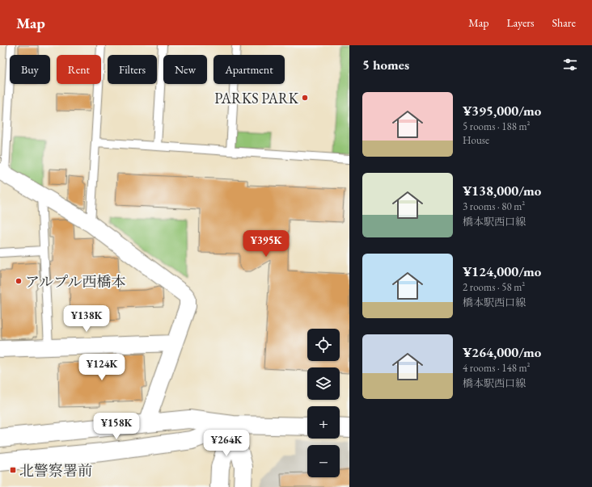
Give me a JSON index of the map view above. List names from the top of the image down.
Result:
{
  "places": {
    "other": ["PARKS PARK", "アルプル西橋本"],
    "transit": ["北警察署前"]
  },
  "page": {
    "header": "Map",
    "nav": ["Map", "Layers", "Share"],
    "heading": "5 homes",
    "chip": [
      "Buy",
      "Rent",
      "Filters",
      "New",
      "Apartment"
    ],
    "list": [
      {
        "name": "¥395,000/mo",
        "note": "5 rooms · 188 m² · House"
      },
      {
        "name": "¥138,000/mo",
        "note": "3 rooms · 80 m² · 橋本駅西口線"
      },
      {
        "name": "¥124,000/mo",
        "note": "2 rooms · 58 m² · 橋本駅西口線"
      },
      {
        "name": "¥264,000/mo",
        "note": "4 rooms · 148 m² · 橋本駅西口線"
      }
    ],
    "price": [
      "¥395K",
      "¥138K",
      "¥124K",
      "¥158K",
      "¥264K"
    ],
    "map_buttons": ["+", "−"]
  }
}
